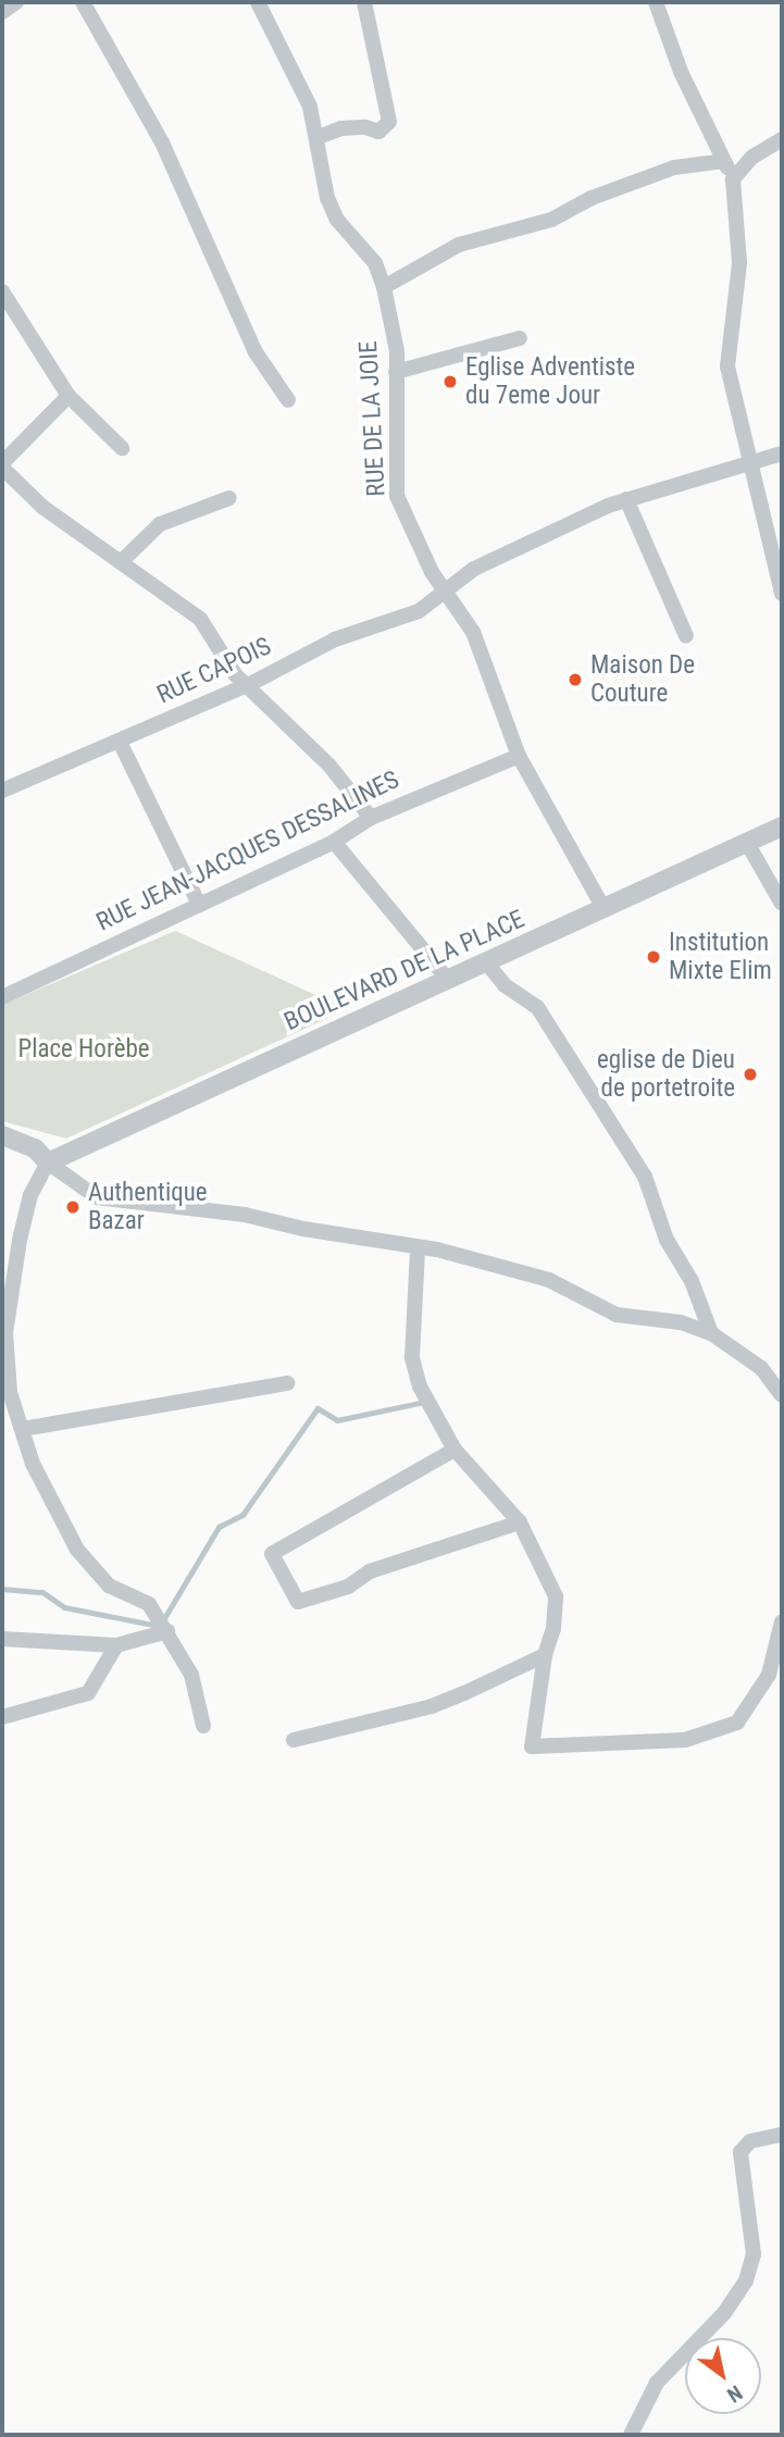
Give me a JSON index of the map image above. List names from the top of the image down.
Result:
{
  "streets": {
    "street": [
      "RUE DE LA JOIE",
      "RUE CAPOIS",
      "RUE JEAN-JACQUES DESSALINES",
      "BOULEVARD DE LA PLACE"
    ]
  },
  "crossings": [
    ["RUE DE LA JOIE", "RUE CAPOIS"],
    ["RUE DE LA JOIE", "RUE JEAN-JACQUES DESSALINES"],
    ["RUE DE LA JOIE", "BOULEVARD DE LA PLACE"]
  ],
  "parks": ["Place Horèbe"],
  "places": [
    "Eglise Adventiste du 7eme Jour",
    "Maison De Couture",
    "Institution Mixte Elim",
    "eglise de Dieu de portetroite",
    "Authentique Bazar"
  ],
  "north": "bottom right"
}
